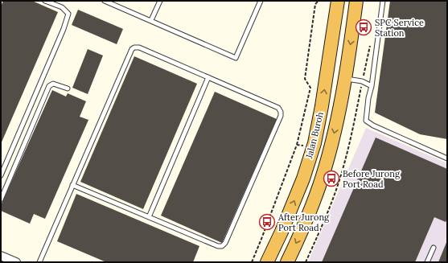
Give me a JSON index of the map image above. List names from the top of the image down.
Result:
{
  "streets": {
    "highway": ["Jalan Buroh"]
  },
  "places": {
    "bus stop": ["SPC Service Station", "Before Jurong Port Road", "After Jurong Port Road"]
  }
}
